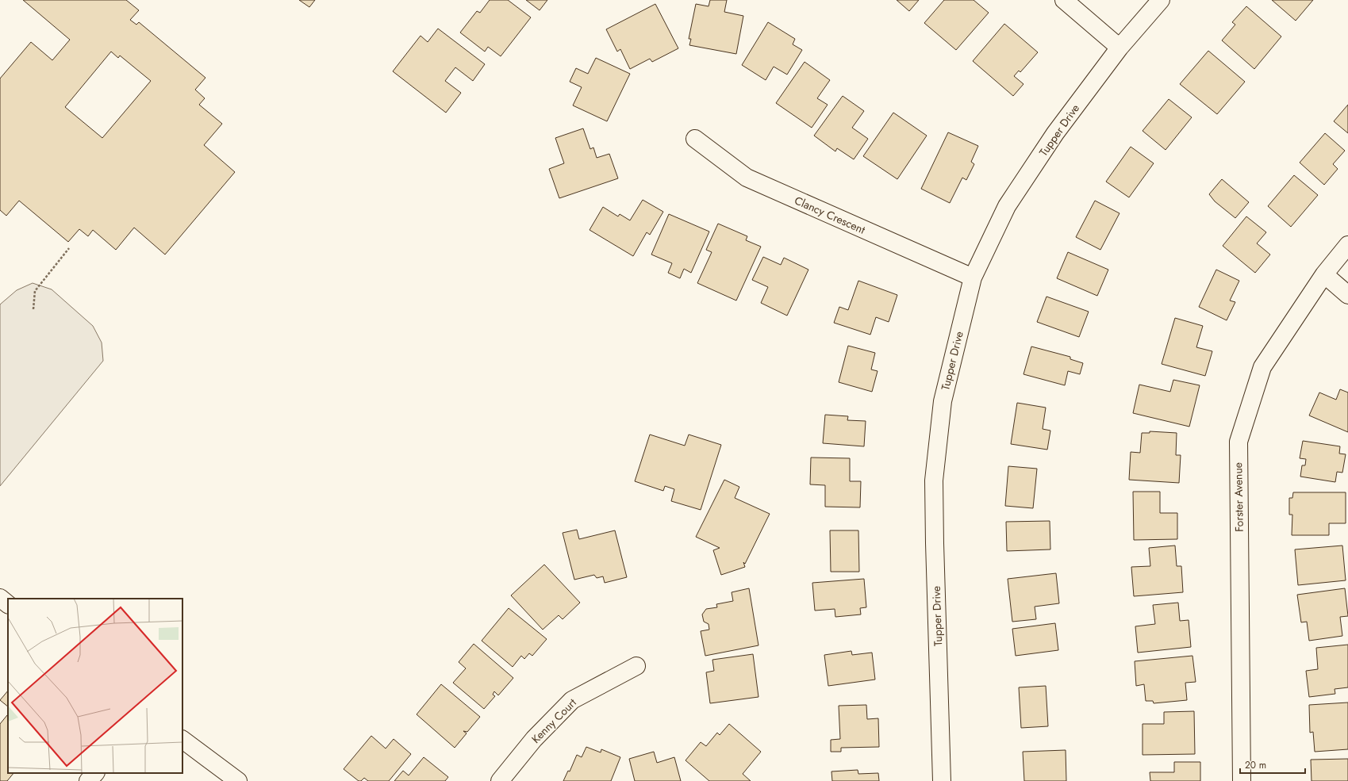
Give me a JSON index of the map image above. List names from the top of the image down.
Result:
{
  "streets": {
    "street": [
      "Tupper Drive",
      "Clancy Crescent",
      "Forster Avenue",
      "Kenny Court"
    ]
  },
  "crossings": [
    ["Tupper Drive", "Clancy Crescent"]
  ],
  "scale_bar": "20 m"
}
